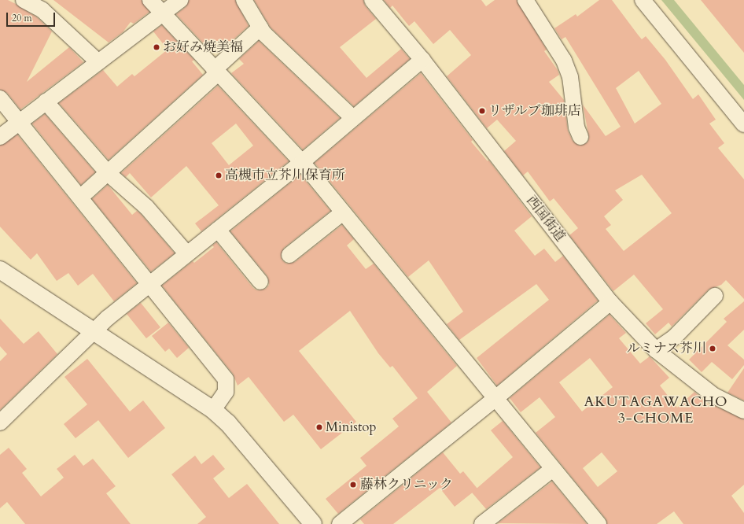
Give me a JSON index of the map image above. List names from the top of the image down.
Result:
{
  "streets": {
    "street": ["西国街道"]
  },
  "districts": ["AKUTAGAWACHO 3-CHOME"],
  "places": [
    "お好み焼美福",
    "リザルブ珈琲店",
    "高槻市立芥川保育所",
    "ルミナス芥川",
    "Ministop",
    "藤林クリニック"
  ],
  "scale_bar": "20 m"
}
